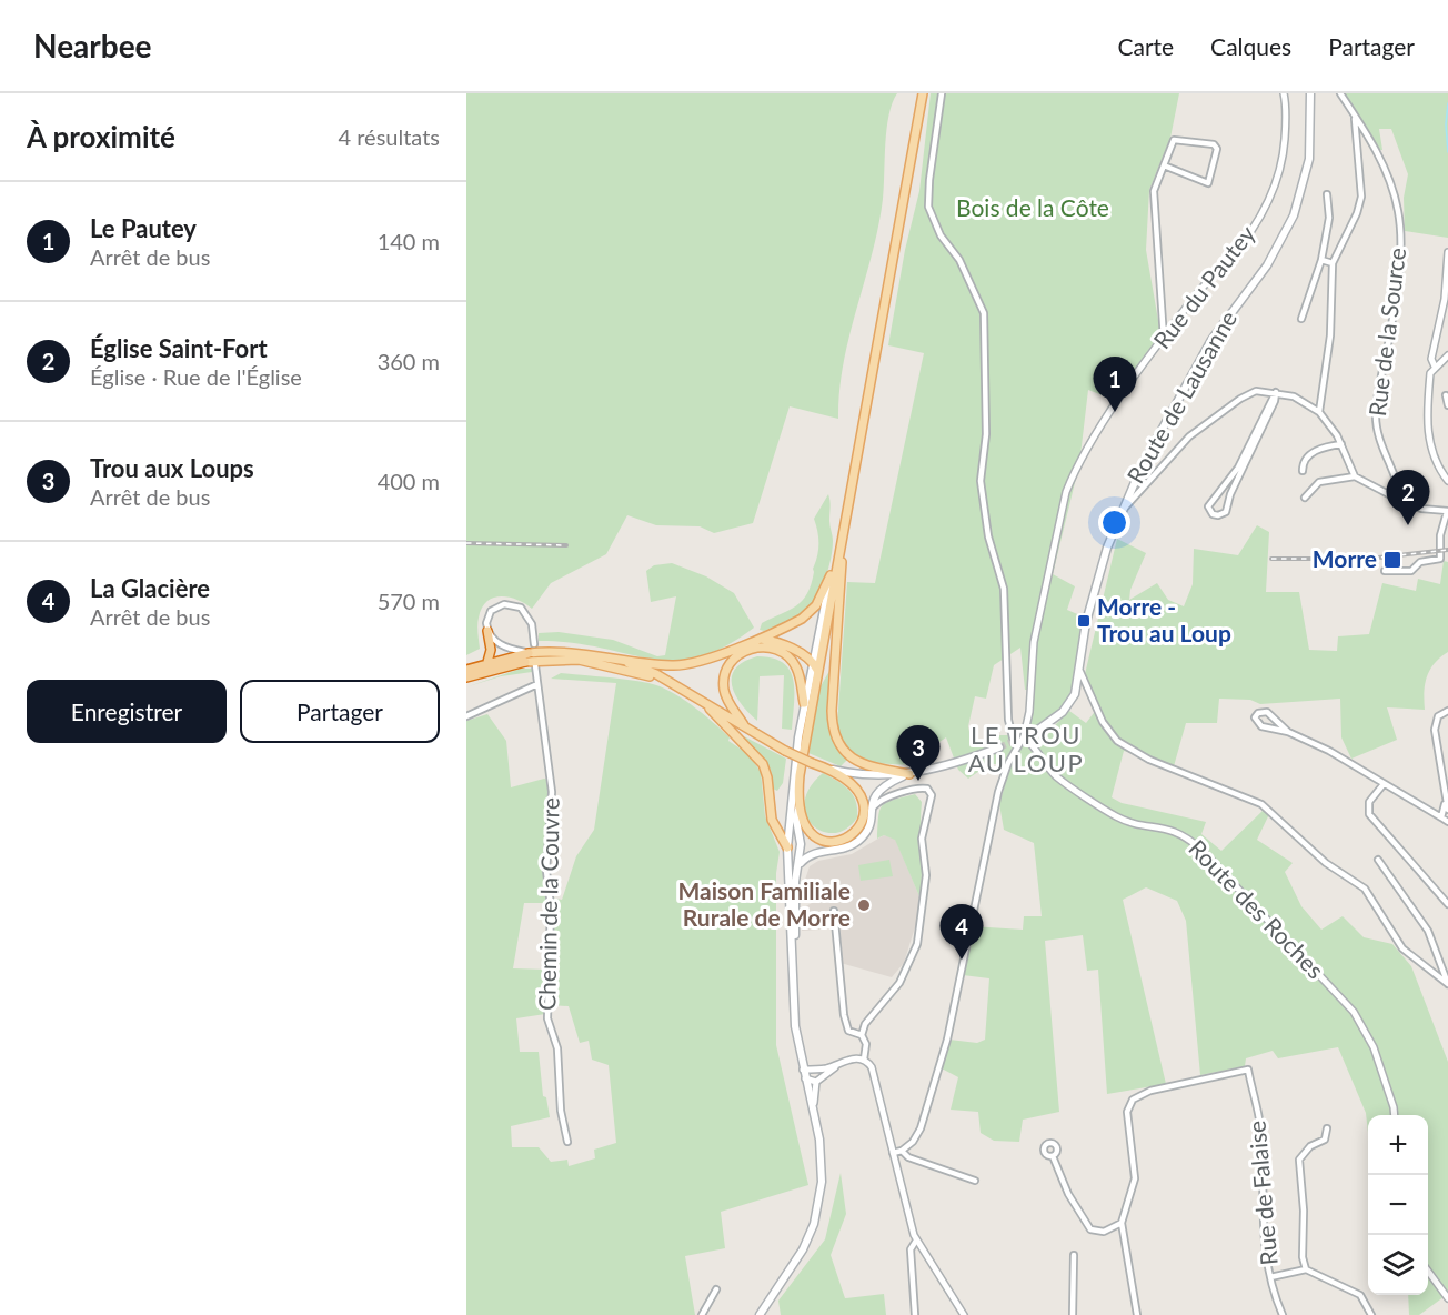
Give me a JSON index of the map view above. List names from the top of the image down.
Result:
{
  "streets": {
    "main road": ["Route de Lausanne"],
    "street": [
      "Rue du Pautey",
      "Rue de la Source",
      "Chemin de la Couvre",
      "Route des Roches",
      "Rue de Falaise"
    ]
  },
  "crossings": [
    ["Rue du Pautey", "Route des Roches"]
  ],
  "districts": ["LE TROU AU LOUP"],
  "parks": ["Bois de la Côte"],
  "places": {
    "transit": ["Morre", "Morre - Trou au Loup"],
    "other": ["Maison Familiale Rurale de Morre"]
  },
  "page": {
    "header": "Nearbee",
    "nav": ["Carte", "Calques", "Partager"],
    "heading": ["À proximité", "4 résultats"],
    "list": [
      {
        "mark": "1",
        "name": "Le Pautey",
        "note": "Arrêt de bus",
        "value": "140 m"
      },
      {
        "mark": "2",
        "name": "Église Saint-Fort",
        "note": "Église · Rue de l'Église",
        "value": "360 m"
      },
      {
        "mark": "3",
        "name": "Trou aux Loups",
        "note": "Arrêt de bus",
        "value": "400 m"
      },
      {
        "mark": "4",
        "name": "La Glacière",
        "note": "Arrêt de bus",
        "value": "570 m"
      }
    ],
    "pins": [
      "1",
      "2",
      "3",
      "4"
    ],
    "buttons": ["Enregistrer", "Partager"],
    "map_buttons": ["+", "−"]
  }
}
